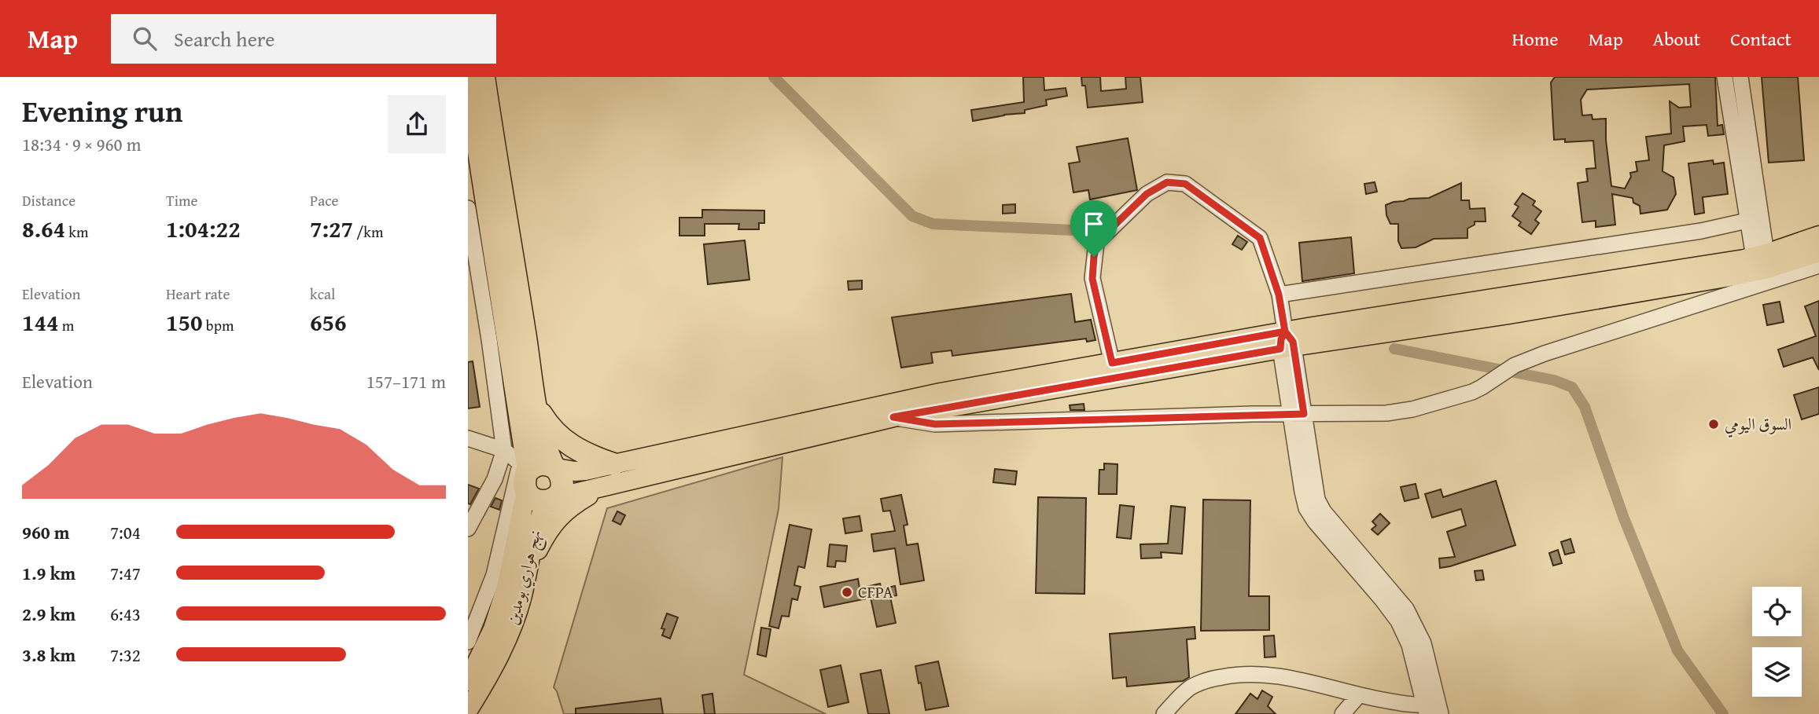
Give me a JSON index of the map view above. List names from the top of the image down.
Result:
{
  "streets": {
    "main road": ["نهج هواري بومدين"]
  },
  "places": ["السوق اليومي", "CFPA"],
  "page": {
    "header": "Map",
    "search": "Search here",
    "nav": [
      "Home",
      "Map",
      "About",
      "Contact"
    ],
    "heading": ["Evening run", "18:34 · 9 × 960 m"],
    "stats": [
      ["Distance", "8.64 km"],
      ["Time", "1:04:22"],
      ["Pace", "7:27 /km"],
      ["Elevation", "144 m"],
      ["Heart rate", "150 bpm"],
      ["kcal", "656"]
    ],
    "chart": ["Elevation", "157–171 m"],
    "list": [
      {
        "name": "960 m",
        "note": "7:04"
      },
      {
        "name": "1.9 km",
        "note": "7:47"
      },
      {
        "name": "2.9 km",
        "note": "6:43"
      },
      {
        "name": "3.8 km",
        "note": "7:32"
      }
    ]
  }
}
